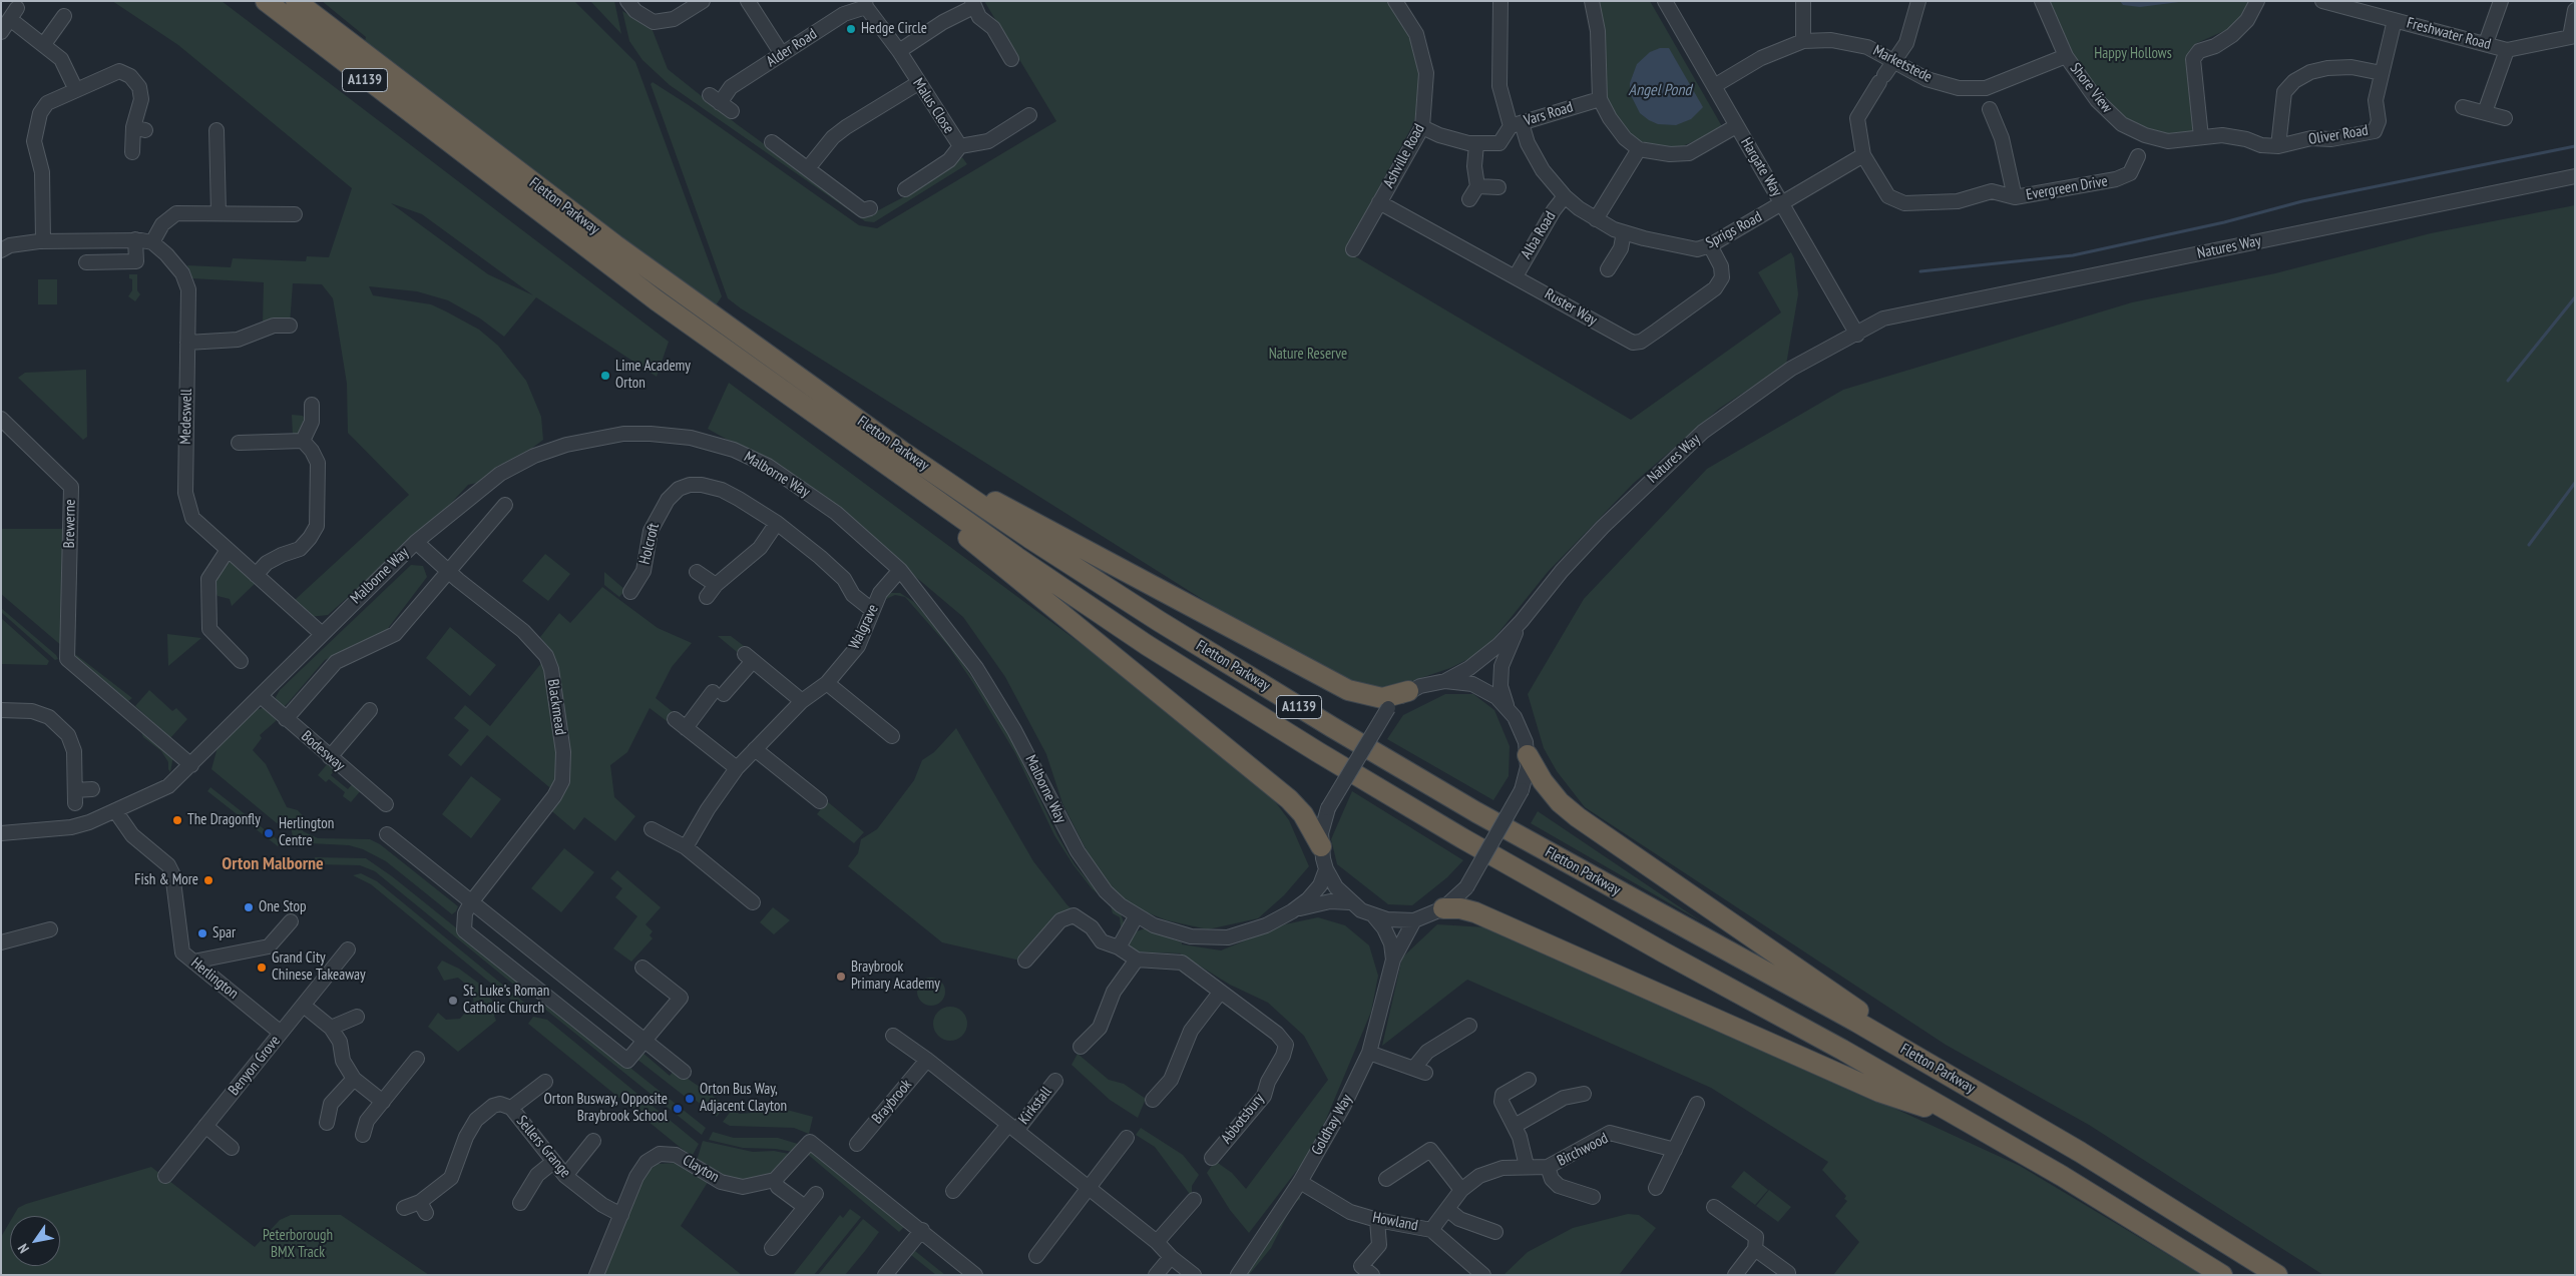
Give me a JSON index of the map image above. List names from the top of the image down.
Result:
{
  "streets": {
    "highway": ["A1139", "Fletton Parkway"],
    "street": [
      "Freshwater Road",
      "Alder Road",
      "Marketstede",
      "Shore View",
      "Malus Close",
      "Vars Road",
      "Oliver Road",
      "Ashville Road",
      "Hargate Way",
      "Evergreen Drive",
      "Sprigs Road",
      "Alba Road",
      "Natures Way",
      "Ruster Way",
      "Medeswell",
      "Malborne Way",
      "Brewerne",
      "Holcroft",
      "Walgrave",
      "Blackmead",
      "Bodesway",
      "Herlington",
      "Benyon Grove",
      "Braybrook",
      "Kirkstall",
      "Abbotsbury",
      "Goldhay Way",
      "Sellers Grange",
      "Birchwood",
      "Clayton",
      "Howland"
    ]
  },
  "crossings": [
    ["Freshwater Road", "Oliver Road"],
    ["Alder Road", "Malus Close"],
    ["Marketstede", "Shore View"],
    ["Marketstede", "Hargate Way"],
    ["Marketstede", "Evergreen Drive"],
    ["Shore View", "Oliver Road"],
    ["Shore View", "Evergreen Drive"],
    ["Vars Road", "Ashville Road"],
    ["Vars Road", "Sprigs Road"],
    ["Ashville Road", "Ruster Way"],
    ["Hargate Way", "Sprigs Road"],
    ["Hargate Way", "Natures Way"],
    ["Sprigs Road", "Alba Road"],
    ["Sprigs Road", "Ruster Way"],
    ["Alba Road", "Ruster Way"],
    ["Medeswell", "Malborne Way"],
    ["Malborne Way", "Brewerne"],
    ["Malborne Way", "Walgrave"],
    ["Malborne Way", "Blackmead"],
    ["Malborne Way", "Bodesway"],
    ["Malborne Way", "Herlington"],
    ["Holcroft", "Walgrave"],
    ["Herlington", "Benyon Grove"],
    ["Goldhay Way", "Howland"],
    ["Sellers Grange", "Clayton"],
    ["Birchwood", "Howland"]
  ],
  "districts": ["Orton Malborne"],
  "water": ["Angel Pond"],
  "parks": ["Happy Hollows", "Nature Reserve", "Peterborough BMX Track"],
  "places": [
    "Hedge Circle",
    "Lime Academy Orton",
    "The Dragonfly",
    "Herlington Centre",
    "Fish & More",
    "One Stop",
    "Spar",
    "Grand City Chinese Takeaway",
    "Braybrook Primary Academy",
    "St. Luke's Roman Catholic Church",
    "Orton Bus Way, Adjacent Clayton",
    "Orton Busway, Opposite Braybrook School"
  ],
  "north": "bottom left"
}
